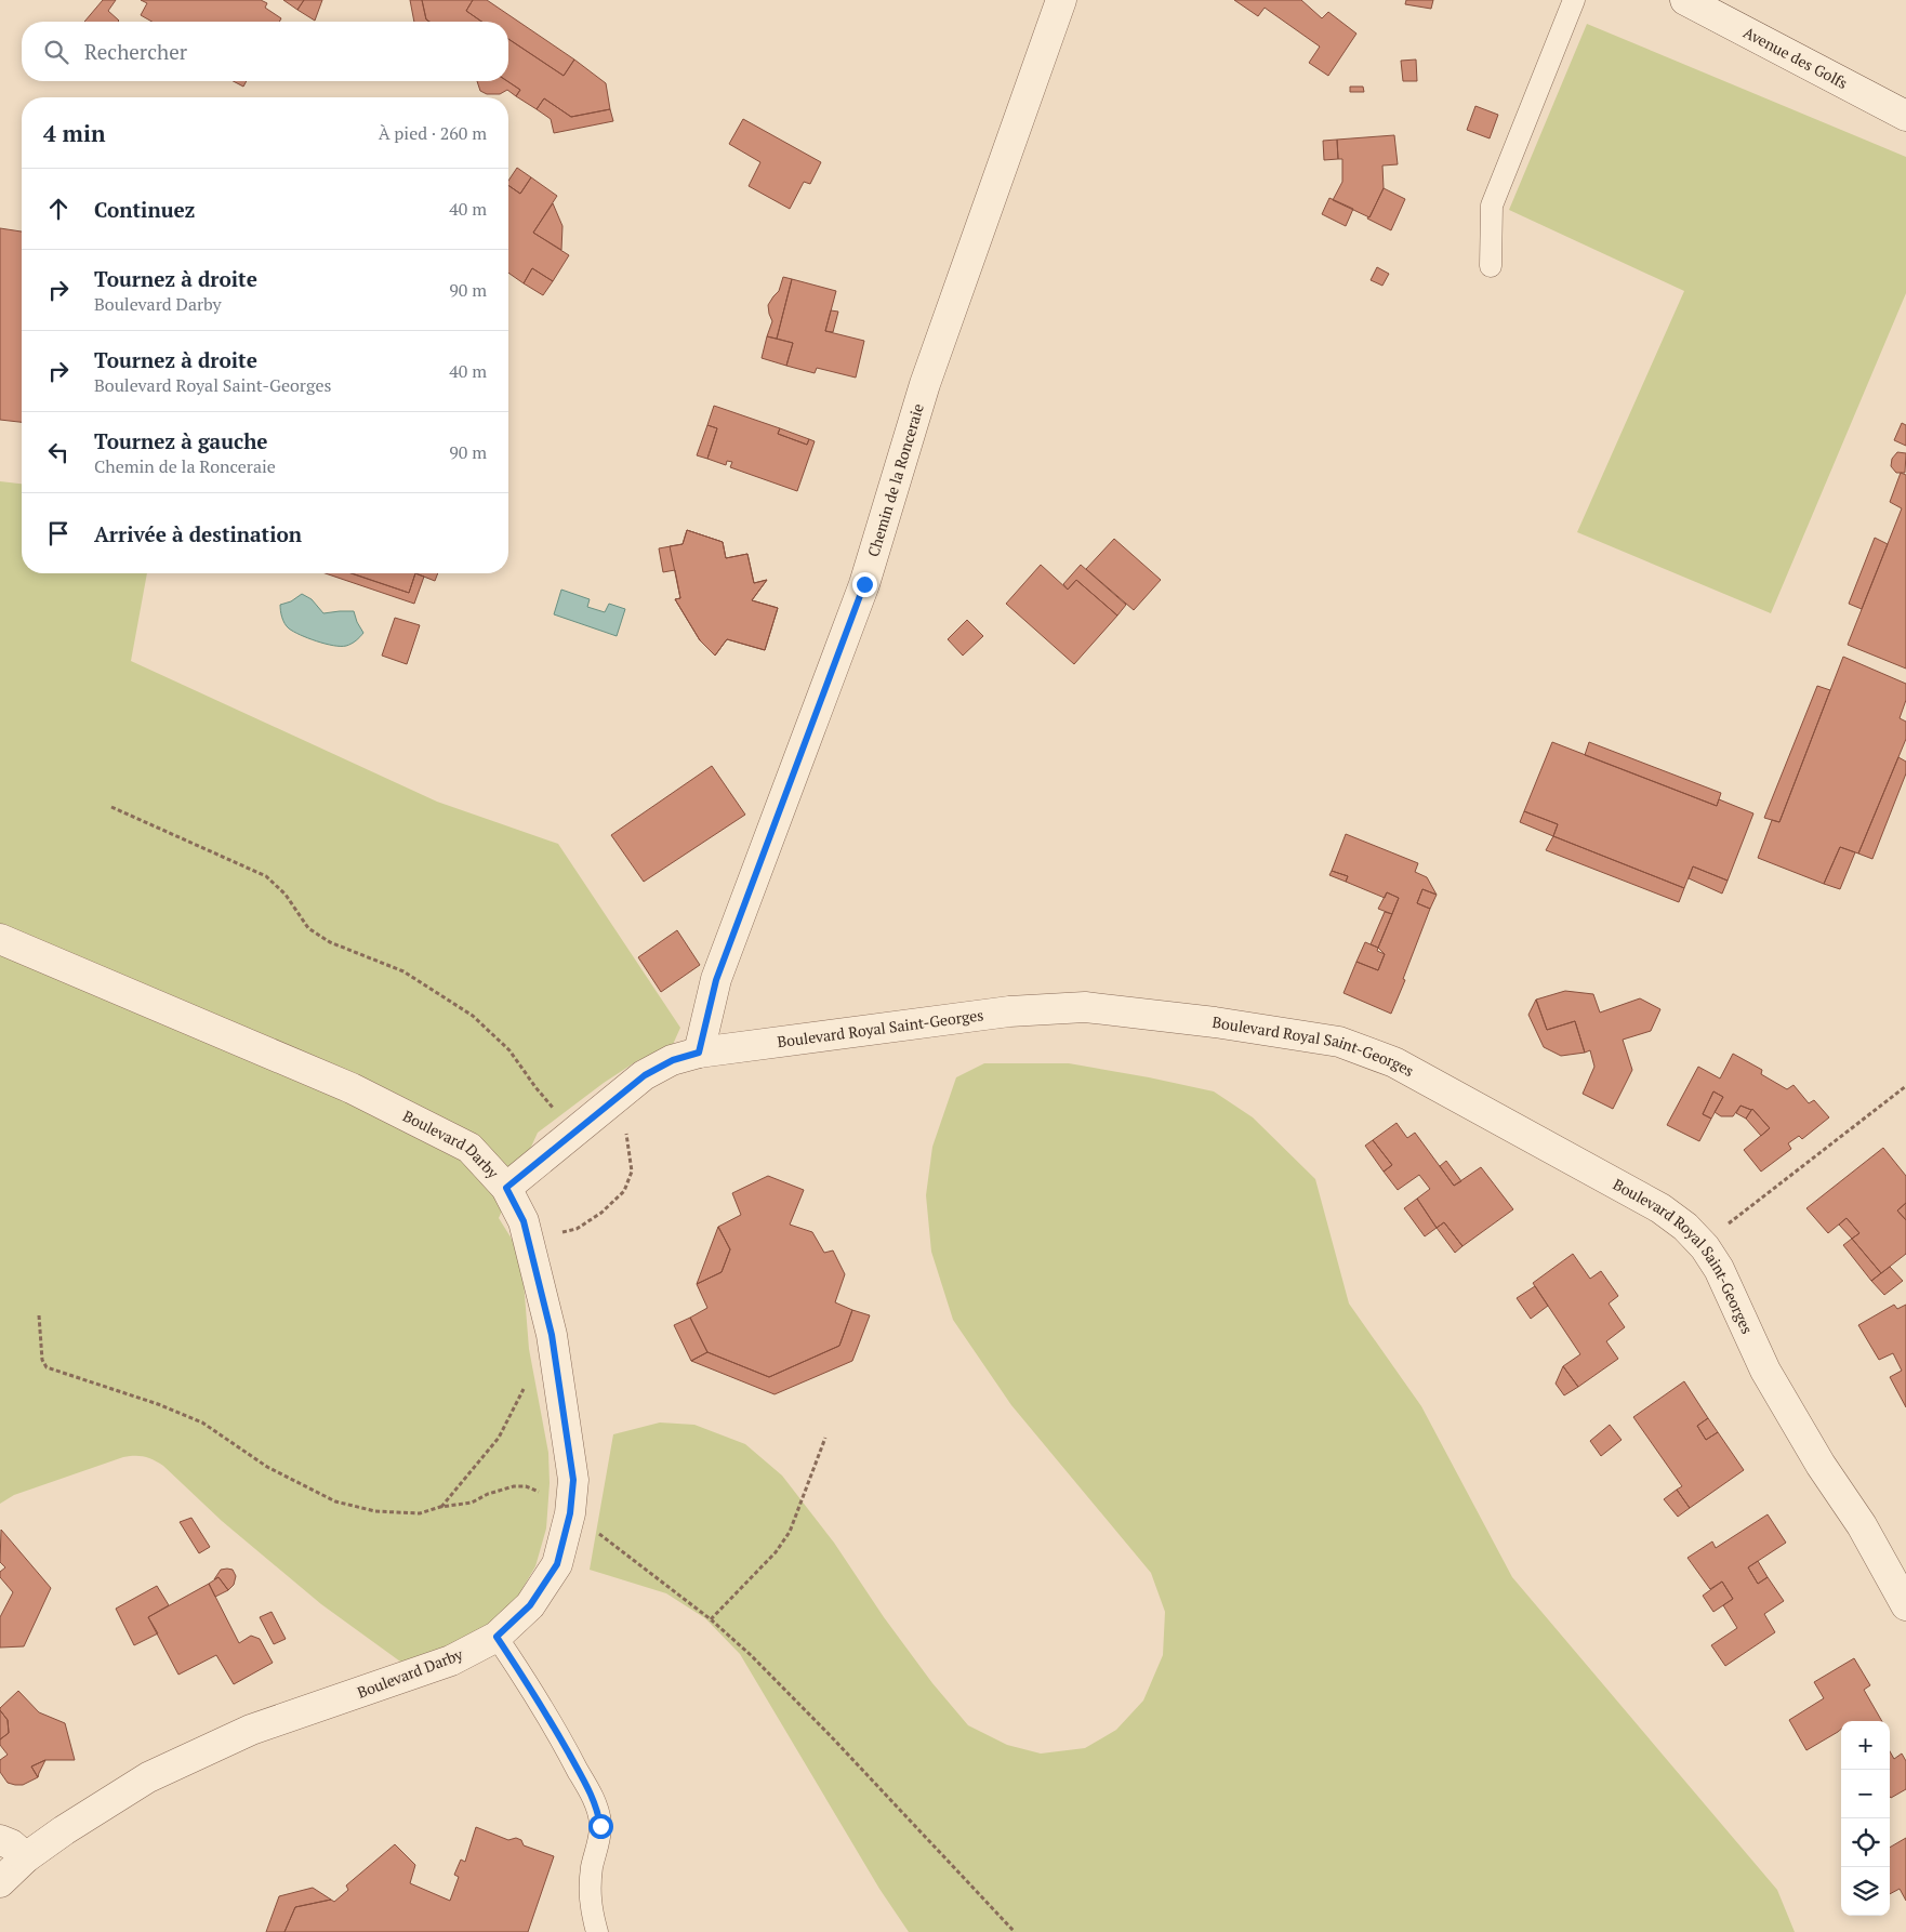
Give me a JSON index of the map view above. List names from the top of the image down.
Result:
{
  "streets": {
    "street": [
      "Avenue des Golfs",
      "Chemin de la Ronceraie",
      "Boulevard Royal Saint-Georges",
      "Boulevard Darby"
    ]
  },
  "crossings": [
    ["Chemin de la Ronceraie", "Boulevard Royal Saint-Georges"],
    ["Boulevard Royal Saint-Georges", "Boulevard Darby"]
  ],
  "page": {
    "search": "Rechercher",
    "heading": ["4 min", "À pied · 260 m"],
    "list": [
      ["Continuez", "40 m"],
      ["Tournez à droite", "Boulevard Darby", "90 m"],
      ["Tournez à droite", "Boulevard Royal Saint-Georges", "40 m"],
      ["Tournez à gauche", "Chemin de la Ronceraie", "90 m"],
      "Arrivée à destination"
    ],
    "map_buttons": ["+", "−"]
  }
}
